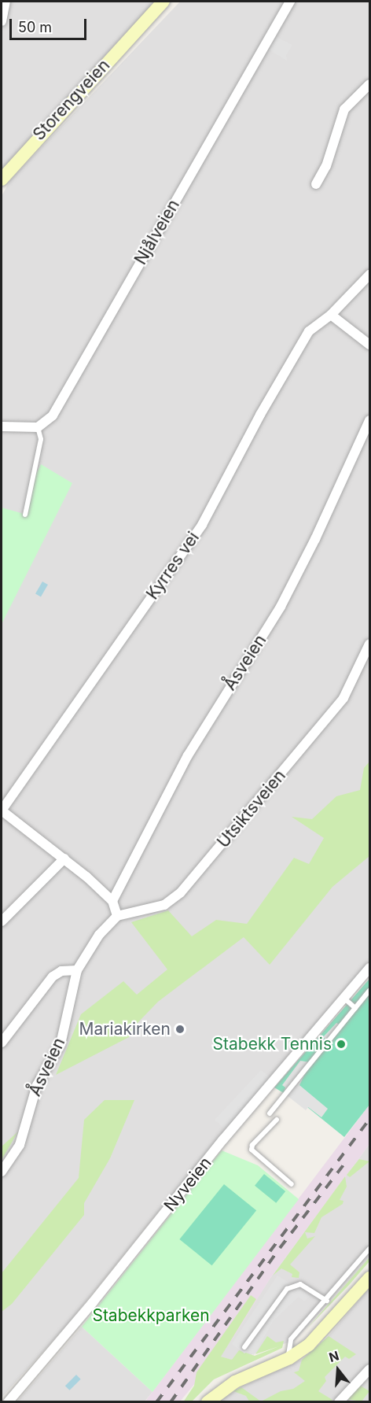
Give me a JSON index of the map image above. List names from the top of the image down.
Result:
{
  "streets": {
    "main road": ["Storengveien"],
    "street": [
      "Njålveien",
      "Kyrres vei",
      "Åsveien",
      "Utsiktsveien",
      "Nyveien"
    ]
  },
  "crossings": [
    ["Åsveien", "Utsiktsveien"]
  ],
  "parks": ["Stabekkparken"],
  "places": ["Mariakirken", "Stabekk Tennis"],
  "scale_bar": "50 m",
  "north": "top"
}
